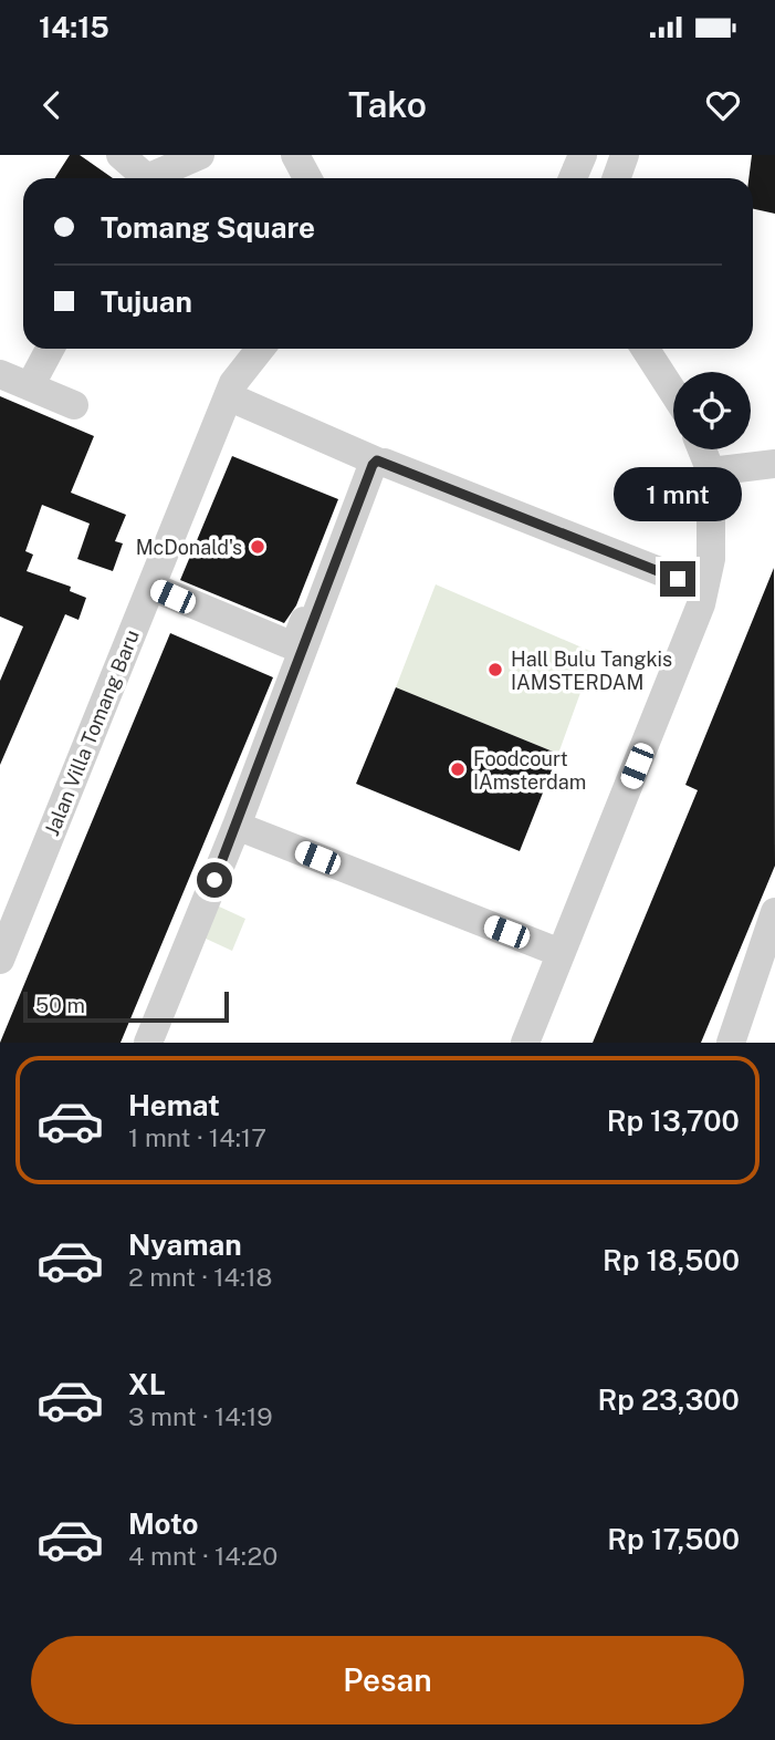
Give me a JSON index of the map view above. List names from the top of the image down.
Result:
{
  "streets": {
    "street": ["Jalan Villa Tomang Baru"]
  },
  "places": ["McDonald's", "Hall Bulu Tangkis IAMSTERDAM", "Foodcourt IAmsterdam"],
  "scale_bar": "50 m",
  "page": {
    "status": "14:15",
    "header": "Tako",
    "banner": ["Tomang Square", "Tujuan"],
    "bubble": "1 mnt",
    "scale": "50 m",
    "list": [
      {
        "name": "Hemat",
        "note": "1 mnt · 14:17",
        "value": "Rp 13,700"
      },
      {
        "name": "Nyaman",
        "note": "2 mnt · 14:18",
        "value": "Rp 18,500"
      },
      {
        "name": "XL",
        "note": "3 mnt · 14:19",
        "value": "Rp 23,300"
      },
      {
        "name": "Moto",
        "note": "4 mnt · 14:20",
        "value": "Rp 17,500"
      }
    ],
    "buttons": "Pesan"
  }
}
